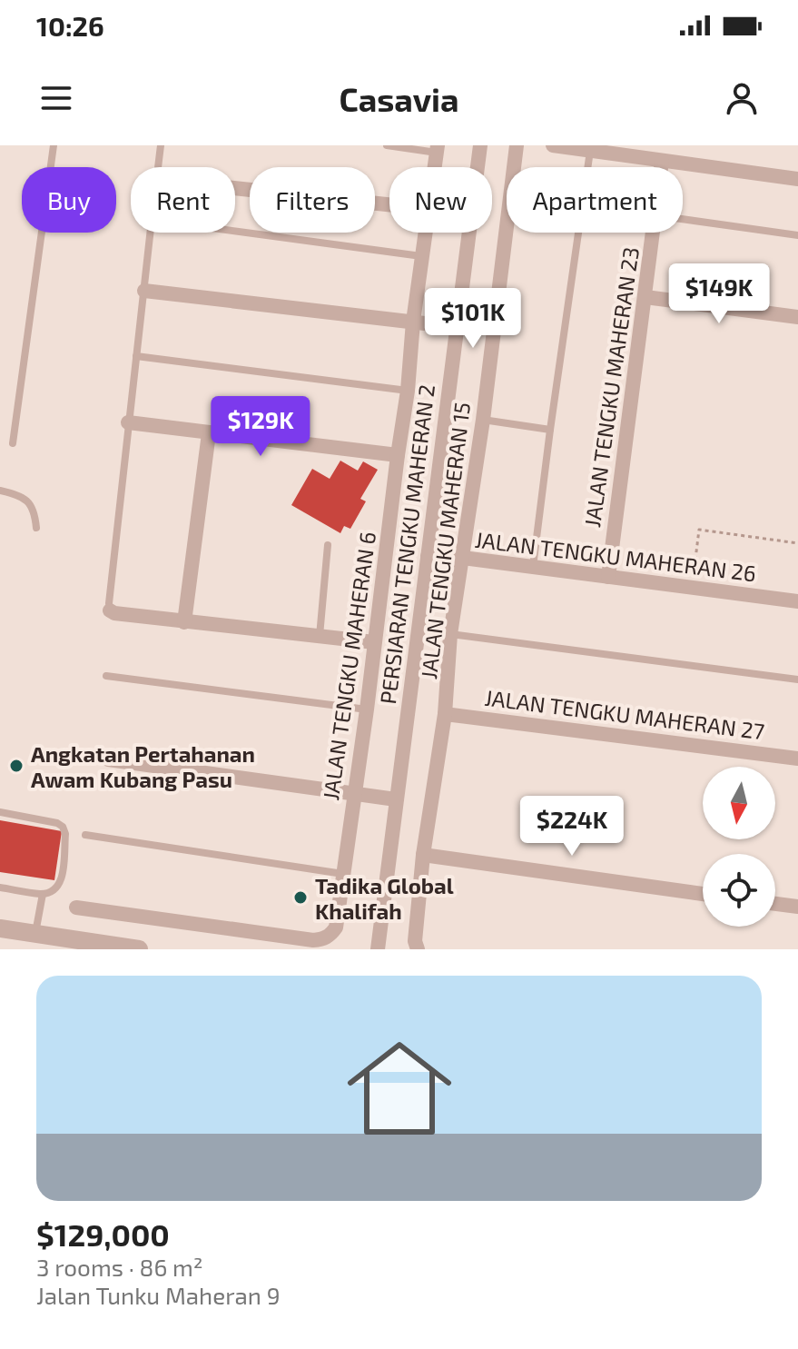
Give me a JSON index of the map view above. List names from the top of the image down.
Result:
{
  "streets": {
    "street": [
      "JALAN TENGKU MAHERAN 23",
      "JALAN TENGKU MAHERAN 15",
      "PERSIARAN TENGKU MAHERAN 2",
      "JALAN TENGKU MAHERAN 26",
      "JALAN TENGKU MAHERAN 6",
      "JALAN TENGKU MAHERAN 27"
    ]
  },
  "crossings": [
    ["JALAN TENGKU MAHERAN 23", "JALAN TENGKU MAHERAN 26"],
    ["JALAN TENGKU MAHERAN 15", "JALAN TENGKU MAHERAN 26"],
    ["JALAN TENGKU MAHERAN 15", "JALAN TENGKU MAHERAN 27"],
    ["PERSIARAN TENGKU MAHERAN 2", "JALAN TENGKU MAHERAN 26"]
  ],
  "places": ["Angkatan Pertahanan Awam Kubang Pasu", "Tadika Global Khalifah"],
  "north": "bottom",
  "page": {
    "status": "10:26",
    "header": "Casavia",
    "chip": [
      "Buy",
      "Rent",
      "Filters",
      "New",
      "Apartment"
    ],
    "price": [
      "$149K",
      "$101K",
      "$129K",
      "$224K"
    ],
    "list": [
      {
        "name": "$129,000",
        "note": "3 rooms · 86 m² · Jalan Tunku Maheran 9"
      }
    ]
  }
}
